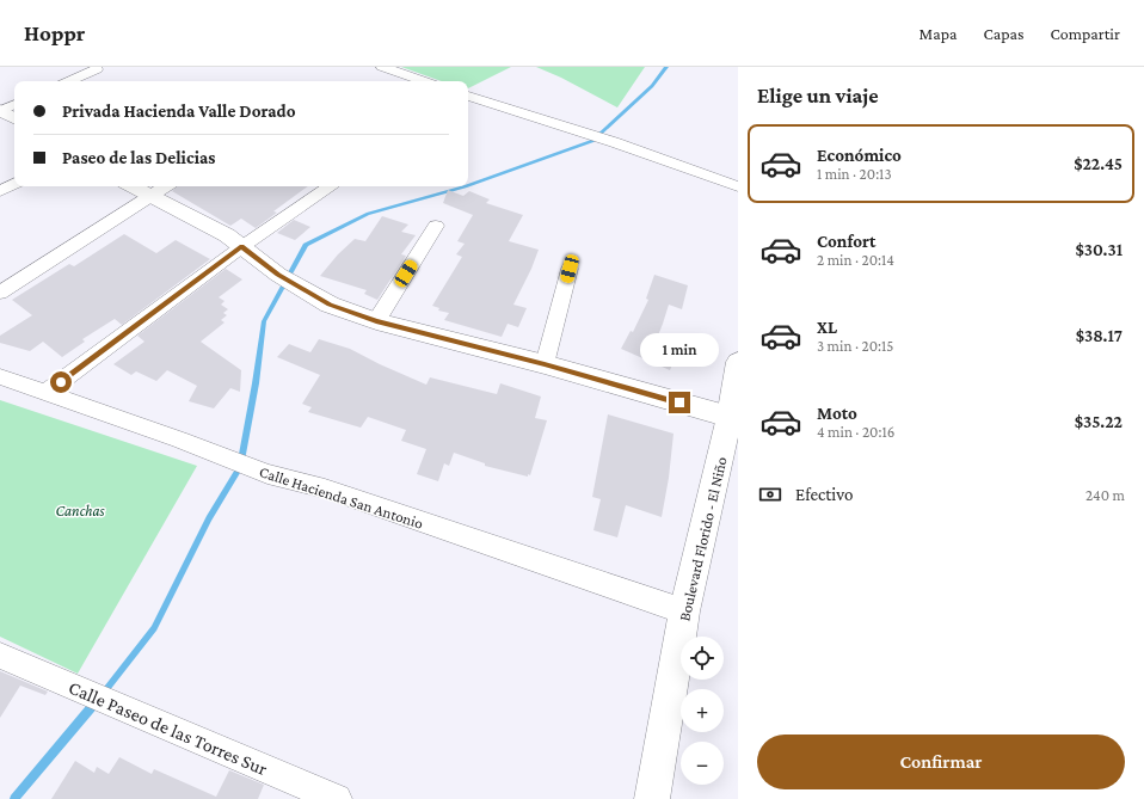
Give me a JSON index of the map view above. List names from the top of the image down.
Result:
{
  "streets": {
    "street": ["Calle Hacienda San Antonio", "Boulevard Florido - El Niño", "Calle Paseo de las Torres Sur"]
  },
  "crossings": [
    ["Calle Hacienda San Antonio", "Boulevard Florido - El Niño"]
  ],
  "parks": ["Canchas"],
  "page": {
    "header": "Hoppr",
    "nav": ["Mapa", "Capas", "Compartir"],
    "heading": "Elige un viaje",
    "banner": ["Privada Hacienda Valle Dorado", "Paseo de las Delicias"],
    "list": [
      {
        "name": "Económico",
        "note": "1 min · 20:13",
        "value": "$22.45"
      },
      {
        "name": "Confort",
        "note": "2 min · 20:14",
        "value": "$30.31"
      },
      {
        "name": "XL",
        "note": "3 min · 20:15",
        "value": "$38.17"
      },
      {
        "name": "Moto",
        "note": "4 min · 20:16",
        "value": "$35.22"
      }
    ],
    "bubble": "1 min",
    "pay": ["Efectivo", "240 m"],
    "map_buttons": ["+", "−"],
    "buttons": "Confirmar"
  }
}
